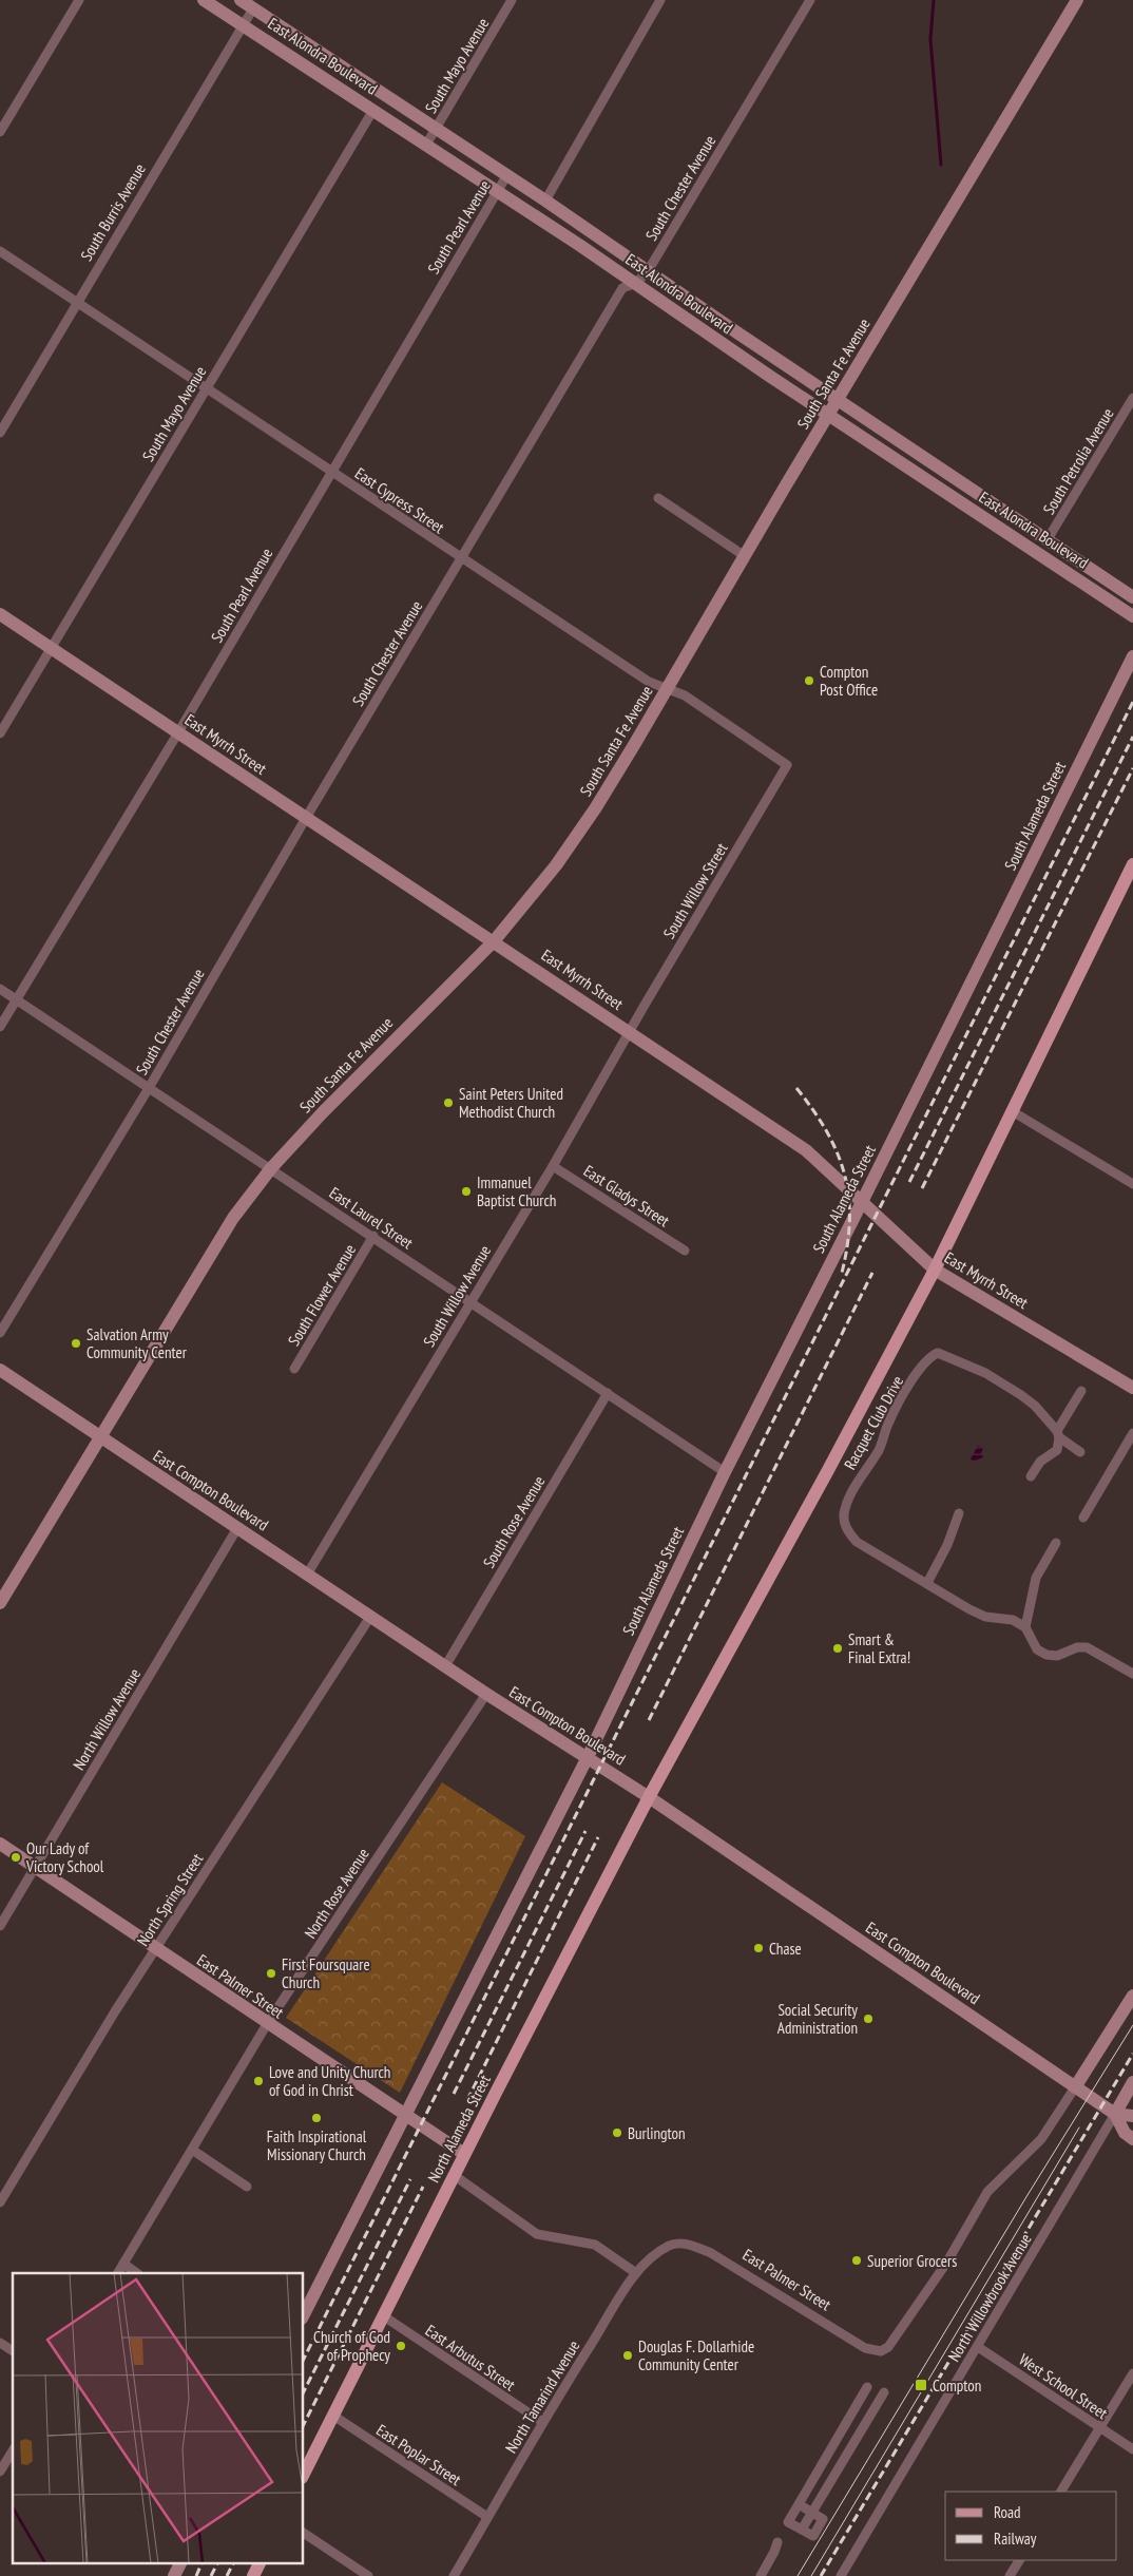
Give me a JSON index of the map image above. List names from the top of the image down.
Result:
{
  "streets": {
    "main road": [
      "East Alondra Boulevard",
      "South Santa Fe Avenue",
      "East Myrrh Street",
      "South Alameda Street",
      "East Compton Boulevard",
      "East Palmer Street",
      "North Alameda Street"
    ],
    "street": [
      "South Mayo Avenue",
      "South Chester Avenue",
      "South Burris Avenue",
      "South Pearl Avenue",
      "South Petrolia Avenue",
      "East Cypress Street",
      "South Willow Street",
      "East Gladys Street",
      "East Laurel Street",
      "South Flower Avenue",
      "South Willow Avenue",
      "Racquet Club Drive",
      "South Rose Avenue",
      "North Willow Avenue",
      "North Rose Avenue",
      "North Spring Street",
      "North Willowbrook Avenue",
      "East Arbutus Street",
      "West School Street",
      "North Tamarind Avenue",
      "East Poplar Street"
    ]
  },
  "crossings": [
    ["East Alondra Boulevard", "South Mayo Avenue"],
    ["East Alondra Boulevard", "South Chester Avenue"],
    ["East Alondra Boulevard", "South Burris Avenue"],
    ["East Alondra Boulevard", "South Pearl Avenue"],
    ["East Alondra Boulevard", "South Santa Fe Avenue"],
    ["East Alondra Boulevard", "South Petrolia Avenue"],
    ["South Mayo Avenue", "East Cypress Street"],
    ["South Mayo Avenue", "East Myrrh Street"],
    ["South Chester Avenue", "East Cypress Street"],
    ["South Chester Avenue", "East Myrrh Street"],
    ["South Chester Avenue", "East Laurel Street"],
    ["South Burris Avenue", "East Cypress Street"],
    ["South Pearl Avenue", "East Cypress Street"],
    ["South Pearl Avenue", "East Myrrh Street"],
    ["South Pearl Avenue", "East Laurel Street"],
    ["South Santa Fe Avenue", "East Cypress Street"],
    ["South Santa Fe Avenue", "East Myrrh Street"],
    ["South Santa Fe Avenue", "East Laurel Street"],
    ["South Santa Fe Avenue", "East Compton Boulevard"],
    ["East Cypress Street", "South Willow Street"],
    ["East Myrrh Street", "South Alameda Street"],
    ["East Myrrh Street", "South Willow Street"],
    ["East Myrrh Street", "South Willow Avenue"],
    ["South Alameda Street", "East Laurel Street"],
    ["South Alameda Street", "East Compton Boulevard"],
    ["South Willow Street", "South Willow Avenue"],
    ["East Gladys Street", "South Willow Avenue"],
    ["East Laurel Street", "South Flower Avenue"],
    ["East Laurel Street", "South Willow Avenue"],
    ["East Laurel Street", "South Rose Avenue"],
    ["South Willow Avenue", "East Compton Boulevard"],
    ["East Compton Boulevard", "South Rose Avenue"],
    ["East Compton Boulevard", "North Willow Avenue"],
    ["East Compton Boulevard", "North Rose Avenue"],
    ["East Compton Boulevard", "North Spring Street"],
    ["East Compton Boulevard", "East Palmer Street"],
    ["East Compton Boulevard", "North Alameda Street"],
    ["East Compton Boulevard", "North Willowbrook Avenue"],
    ["North Willow Avenue", "East Palmer Street"],
    ["North Rose Avenue", "East Palmer Street"],
    ["North Spring Street", "East Palmer Street"],
    ["East Palmer Street", "North Alameda Street"],
    ["East Palmer Street", "North Tamarind Avenue"],
    ["North Alameda Street", "East Arbutus Street"],
    ["North Alameda Street", "East Poplar Street"],
    ["North Willowbrook Avenue", "West School Street"],
    ["East Arbutus Street", "North Tamarind Avenue"],
    ["North Tamarind Avenue", "East Poplar Street"]
  ],
  "places": {
    "other": [
      "Compton Post Office",
      "Saint Peters United Methodist Church",
      "Immanuel Baptist Church",
      "Salvation Army Community Center",
      "Smart & Final Extra!",
      "Our Lady of Victory School",
      "Chase",
      "First Foursquare Church",
      "Social Security Administration",
      "Love and Unity Church of God in Christ",
      "Faith Inspirational Missionary Church",
      "Burlington",
      "Superior Grocers",
      "Church of God of Prophecy",
      "Douglas F. Dollarhide Community Center"
    ],
    "transit": ["Compton"]
  },
  "legend": ["Road", "Railway"]
}
